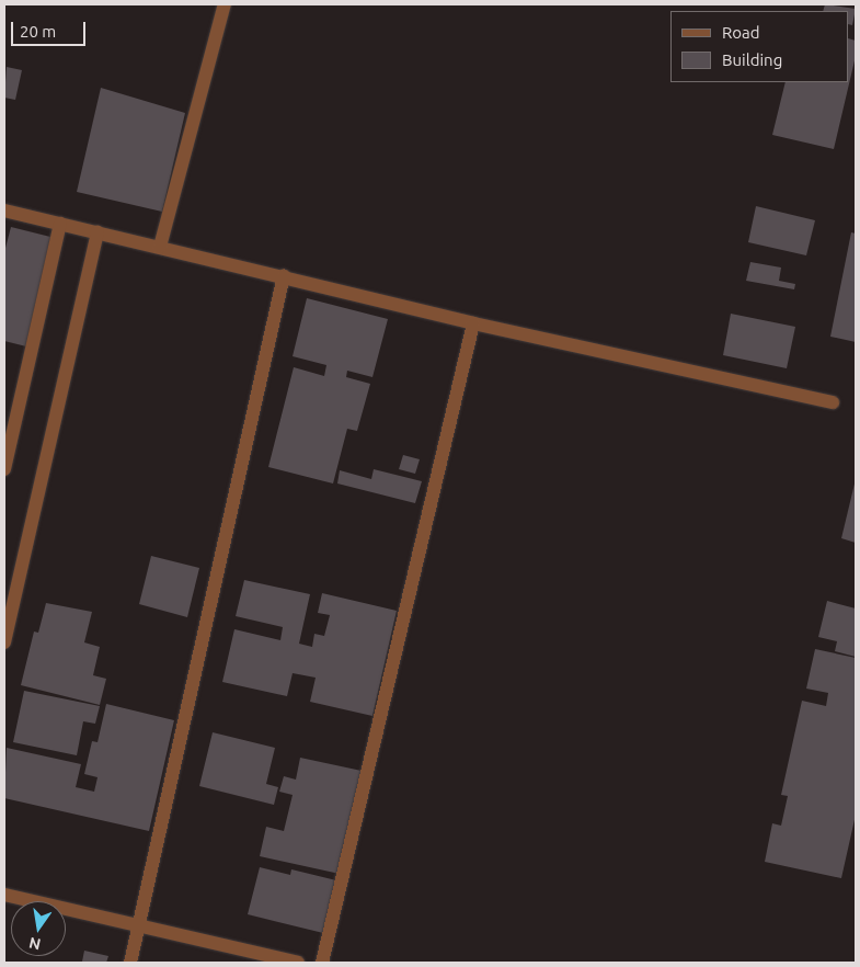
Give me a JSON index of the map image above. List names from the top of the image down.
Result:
{
  "legend": ["Road", "Building"],
  "scale_bar": "20 m",
  "north": "bottom"
}
